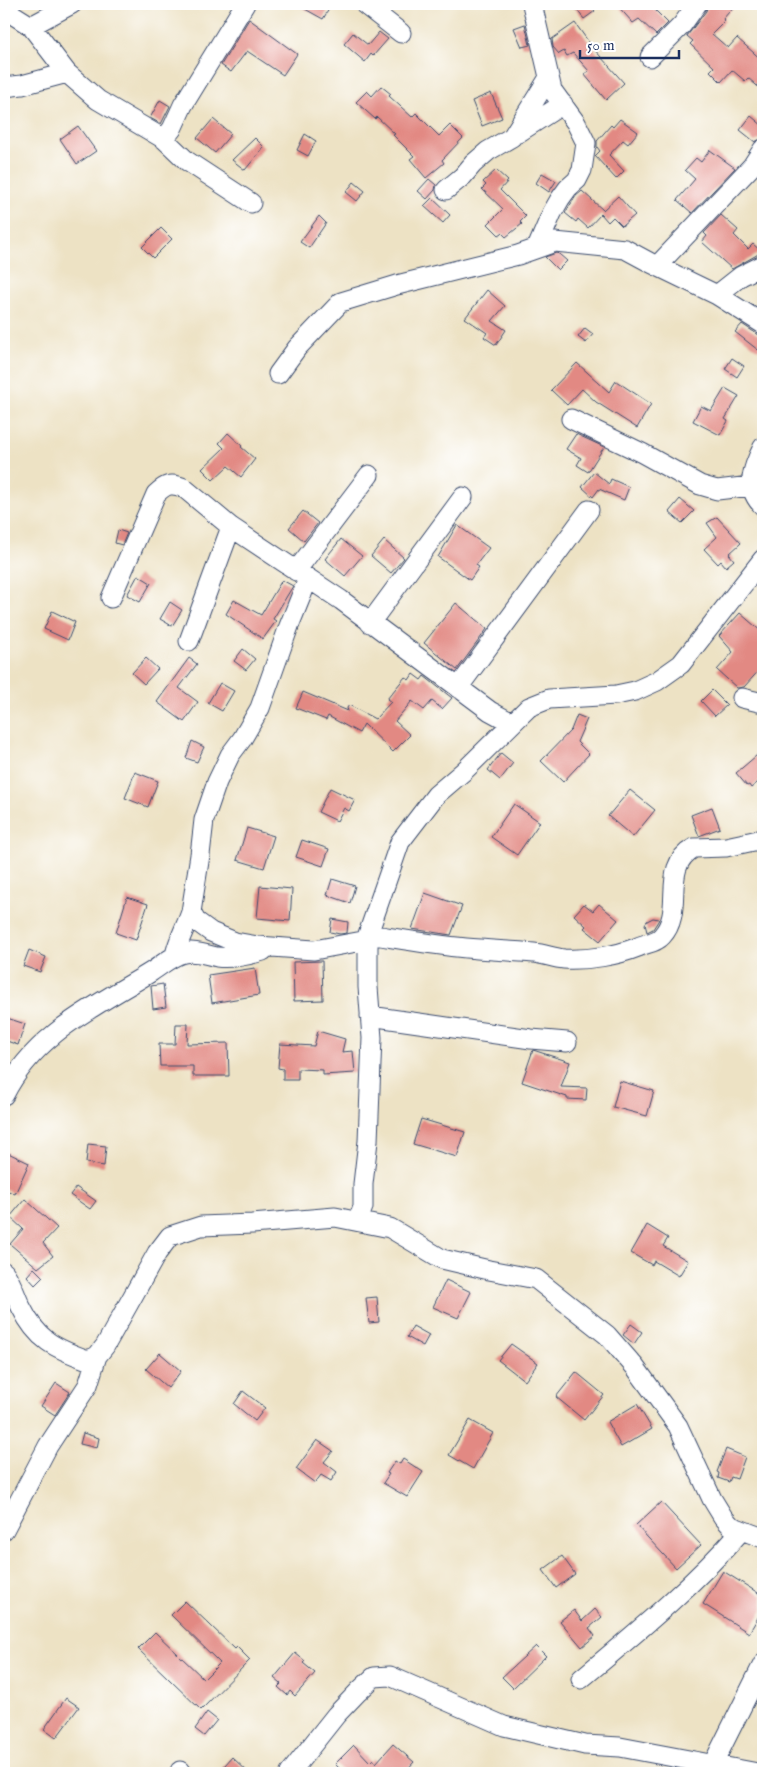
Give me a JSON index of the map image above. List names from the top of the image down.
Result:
{
  "scale_bar": "50 m"
}
